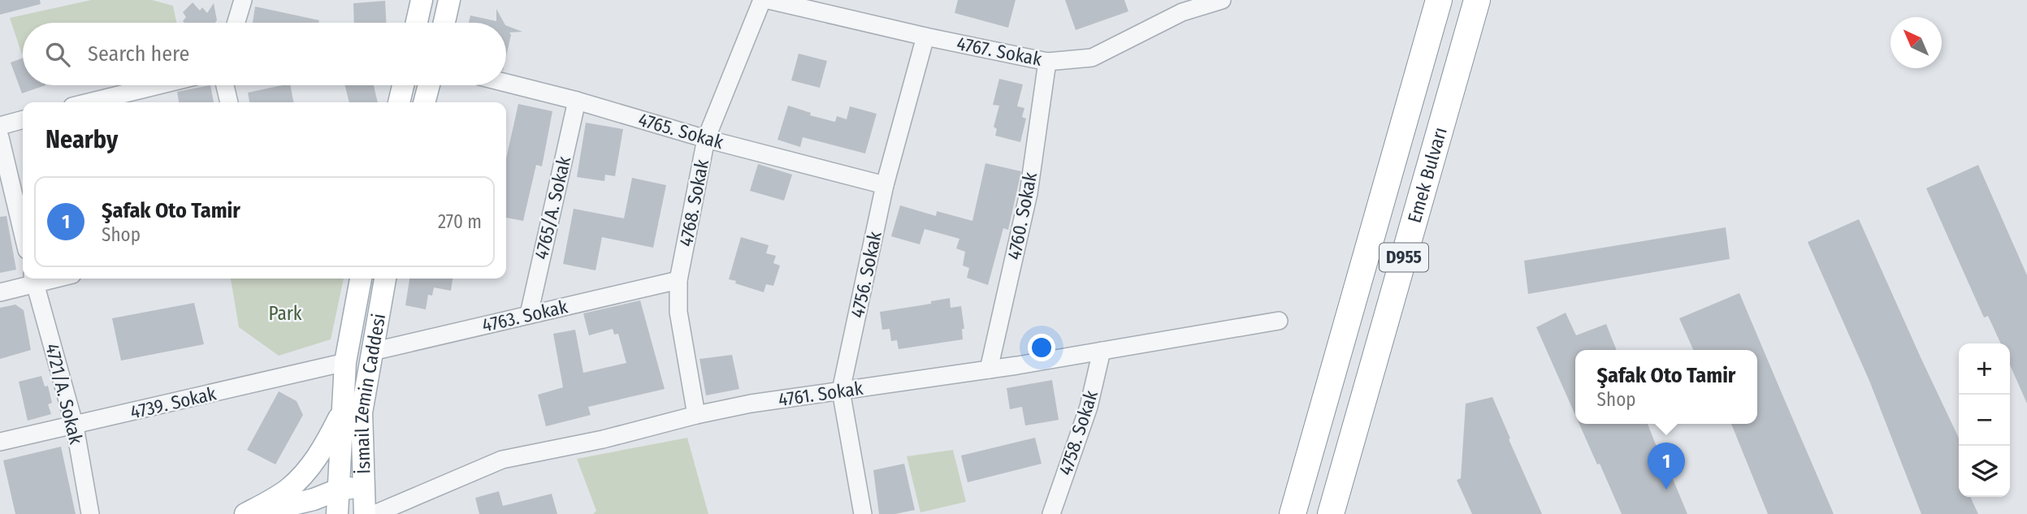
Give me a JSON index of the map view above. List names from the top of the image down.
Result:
{
  "streets": {
    "highway": ["Emek Bulvarı", "D955"],
    "main road": ["İsmail Zemin Caddesi"],
    "street": [
      "4767. Sokak",
      "4765. Sokak",
      "4768. Sokak",
      "4765/A. Sokak",
      "4760. Sokak",
      "4756. Sokak",
      "4763. Sokak",
      "4721/A. Sokak",
      "4761. Sokak",
      "4739. Sokak",
      "4758. Sokak"
    ]
  },
  "crossings": [
    ["4767. Sokak", "4760. Sokak"],
    ["4767. Sokak", "4756. Sokak"],
    ["4765. Sokak", "4768. Sokak"],
    ["4765. Sokak", "4765/A. Sokak"],
    ["4765. Sokak", "4756. Sokak"],
    ["4768. Sokak", "4763. Sokak"],
    ["4768. Sokak", "4761. Sokak"],
    ["4765/A. Sokak", "4763. Sokak"],
    ["4760. Sokak", "4761. Sokak"],
    ["4756. Sokak", "4761. Sokak"],
    ["4763. Sokak", "İsmail Zemin Caddesi"],
    ["4721/A. Sokak", "4739. Sokak"],
    ["İsmail Zemin Caddesi", "4739. Sokak"],
    ["4761. Sokak", "4758. Sokak"]
  ],
  "parks": ["Park"],
  "north": "top left",
  "page": {
    "search": "Search here",
    "heading": "Nearby",
    "list": [
      {
        "mark": "1",
        "name": "Şafak Oto Tamir",
        "note": "Shop",
        "value": "270 m"
      }
    ],
    "map_buttons": ["+", "−"],
    "popup": ["Şafak Oto Tamir", "Shop"],
    "pins": "1"
  }
}
